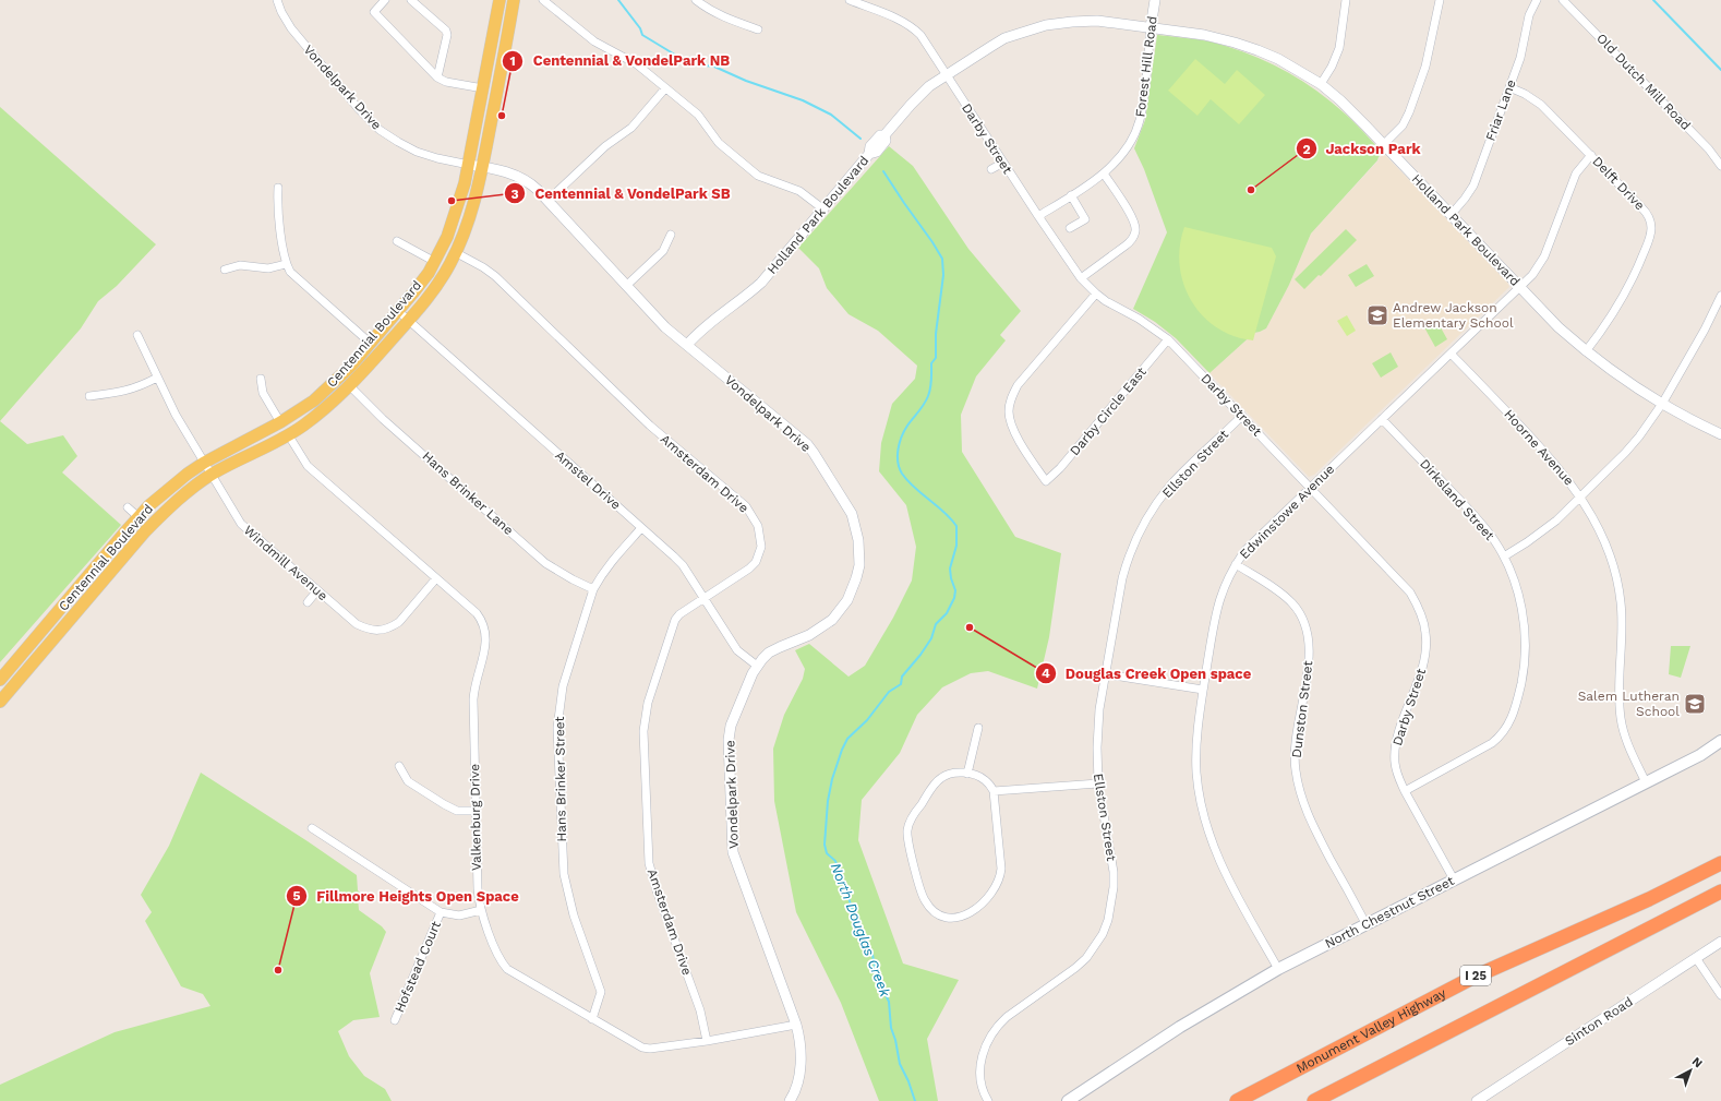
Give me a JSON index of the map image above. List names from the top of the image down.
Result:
{
  "streets": {
    "highway": ["I 25", "Monument Valley Highway"],
    "main road": ["Centennial Boulevard", "North Chestnut Street"],
    "street": [
      "Forest Hill Road",
      "Old Dutch Mill Road",
      "Vondelpark Drive",
      "Friar Lane",
      "Darby Street",
      "Delft Drive",
      "Holland Park Boulevard",
      "Darby Circle East",
      "Hoorne Avenue",
      "Ellston Street",
      "Amsterdam Drive",
      "Amstel Drive",
      "Hans Brinker Lane",
      "Dirksland Street",
      "Edwinstowe Avenue",
      "Windmill Avenue",
      "Dunston Street",
      "Hans Brinker Street",
      "Valkenburg Drive",
      "Hofstead Court",
      "Sinton Road"
    ]
  },
  "crossings": [
    ["Forest Hill Road", "Darby Street"],
    ["Forest Hill Road", "Holland Park Boulevard"],
    ["Vondelpark Drive", "Holland Park Boulevard"],
    ["Vondelpark Drive", "Centennial Boulevard"],
    ["Vondelpark Drive", "Amstel Drive"],
    ["Vondelpark Drive", "Valkenburg Drive"],
    ["Friar Lane", "Delft Drive"],
    ["Friar Lane", "Holland Park Boulevard"],
    ["Darby Street", "Holland Park Boulevard"],
    ["Darby Street", "Darby Circle East"],
    ["Darby Street", "Ellston Street"],
    ["Darby Street", "Dirksland Street"],
    ["Darby Street", "Edwinstowe Avenue"],
    ["Darby Street", "North Chestnut Street"],
    ["Delft Drive", "Holland Park Boulevard"],
    ["Delft Drive", "Edwinstowe Avenue"],
    ["Holland Park Boulevard", "Edwinstowe Avenue"],
    ["Centennial Boulevard", "Amsterdam Drive"],
    ["Centennial Boulevard", "Amstel Drive"],
    ["Centennial Boulevard", "Hans Brinker Lane"],
    ["Centennial Boulevard", "Windmill Avenue"],
    ["Centennial Boulevard", "Valkenburg Drive"],
    ["Hoorne Avenue", "Edwinstowe Avenue"],
    ["Hoorne Avenue", "North Chestnut Street"],
    ["Amsterdam Drive", "Amstel Drive"],
    ["Amsterdam Drive", "Valkenburg Drive"],
    ["Amstel Drive", "Hans Brinker Street"],
    ["Hans Brinker Lane", "Hans Brinker Street"],
    ["Dirksland Street", "Edwinstowe Avenue"],
    ["Edwinstowe Avenue", "Dunston Street"],
    ["Edwinstowe Avenue", "North Chestnut Street"],
    ["Windmill Avenue", "Valkenburg Drive"],
    ["Dunston Street", "North Chestnut Street"],
    ["Hans Brinker Street", "Valkenburg Drive"]
  ],
  "water": ["North Douglas Creek"],
  "places": {
    "other": [
      "Centennial & VondelPark NB",
      "Jackson Park",
      "Centennial & VondelPark SB",
      "Douglas Creek Open space",
      "Fillmore Heights Open Space"
    ],
    "school or university": ["Andrew Jackson Elementary School", "Salem Lutheran School"]
  },
  "north": "top right"
}
